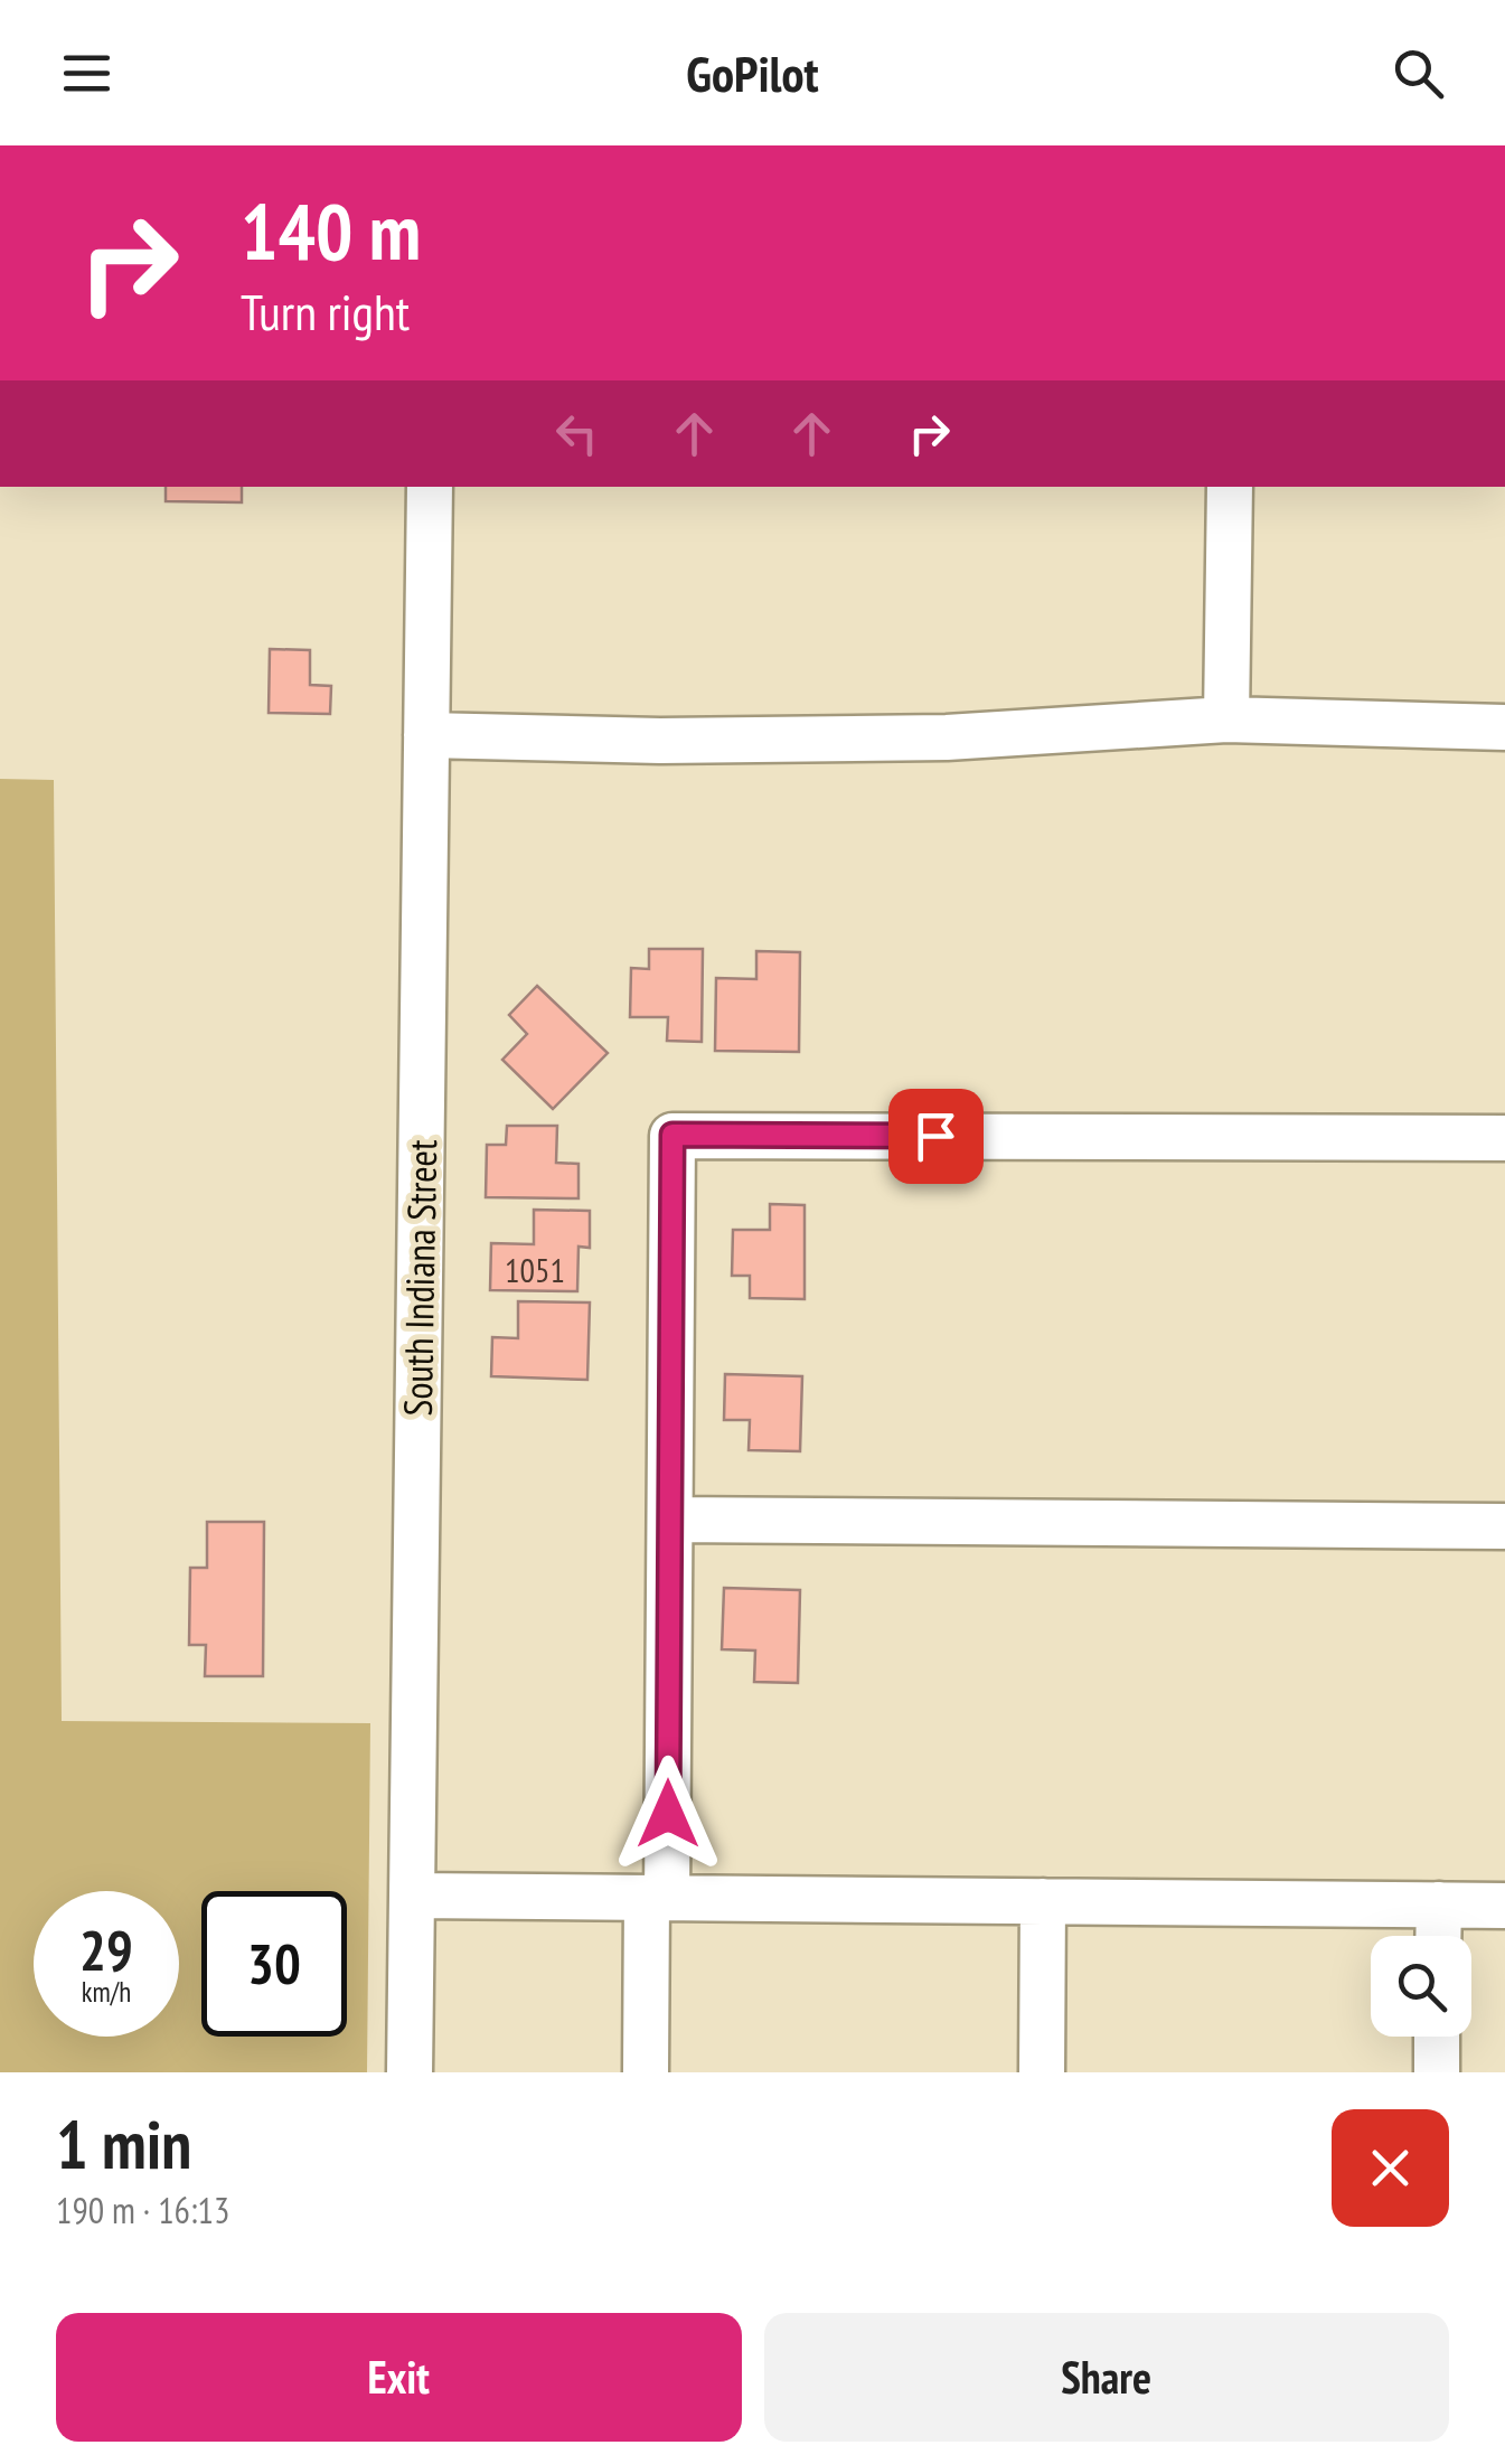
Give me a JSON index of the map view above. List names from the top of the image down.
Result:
{
  "streets": {
    "street": ["South Indiana Street"]
  },
  "house_numbers": ["1051"],
  "page": {
    "header": "GoPilot",
    "turn": ["140 m", "Turn right"],
    "speed": "29 km/h",
    "limit": "30",
    "heading": ["1 min", "190 m · 16:13"],
    "buttons": ["Exit", "Share"]
  }
}
